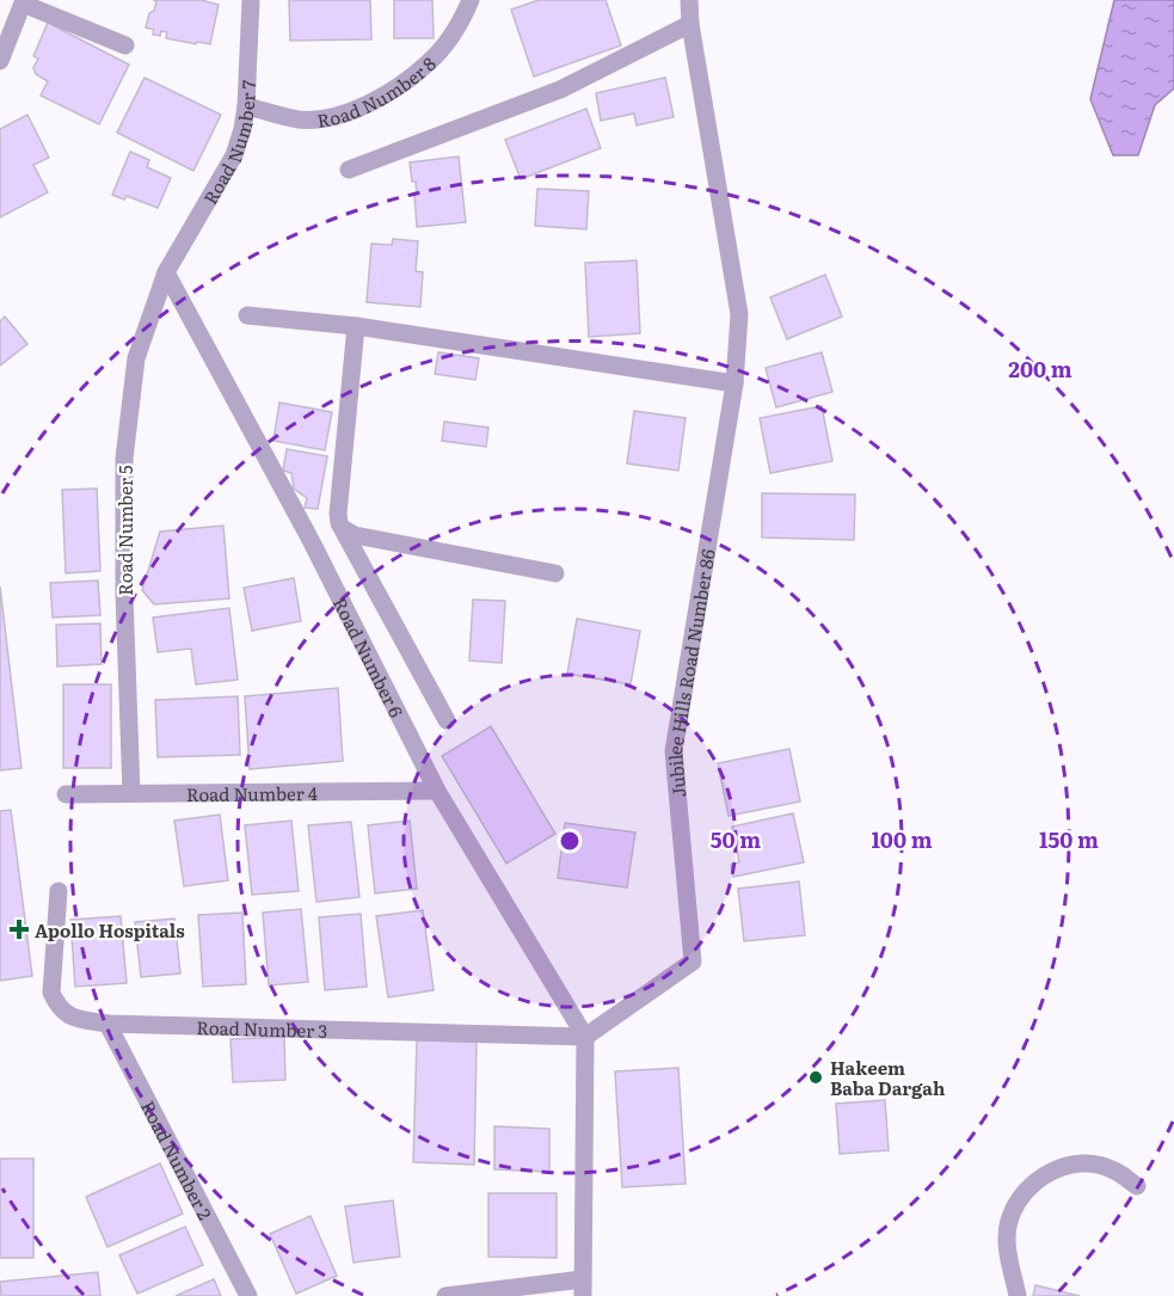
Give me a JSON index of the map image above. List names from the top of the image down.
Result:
{
  "streets": {
    "street": [
      "Road Number 8",
      "Road Number 7",
      "Road Number 5",
      "Road Number 6",
      "Jubilee Hills Road Number 86",
      "Road Number 4",
      "Road Number 3",
      "Road Number 2"
    ]
  },
  "crossings": [
    ["Road Number 8", "Road Number 7"],
    ["Road Number 7", "Road Number 5"],
    ["Road Number 7", "Road Number 6"],
    ["Road Number 5", "Road Number 6"],
    ["Road Number 5", "Road Number 4"],
    ["Road Number 6", "Jubilee Hills Road Number 86"],
    ["Road Number 6", "Road Number 4"],
    ["Road Number 6", "Road Number 3"],
    ["Jubilee Hills Road Number 86", "Road Number 3"],
    ["Road Number 3", "Road Number 2"]
  ],
  "places": {
    "health": ["Apollo Hospitals"],
    "other": ["Hakeem Baba Dargah"]
  },
  "rings": [
    "200 m",
    "50 m",
    "100 m",
    "150 m"
  ]
}
